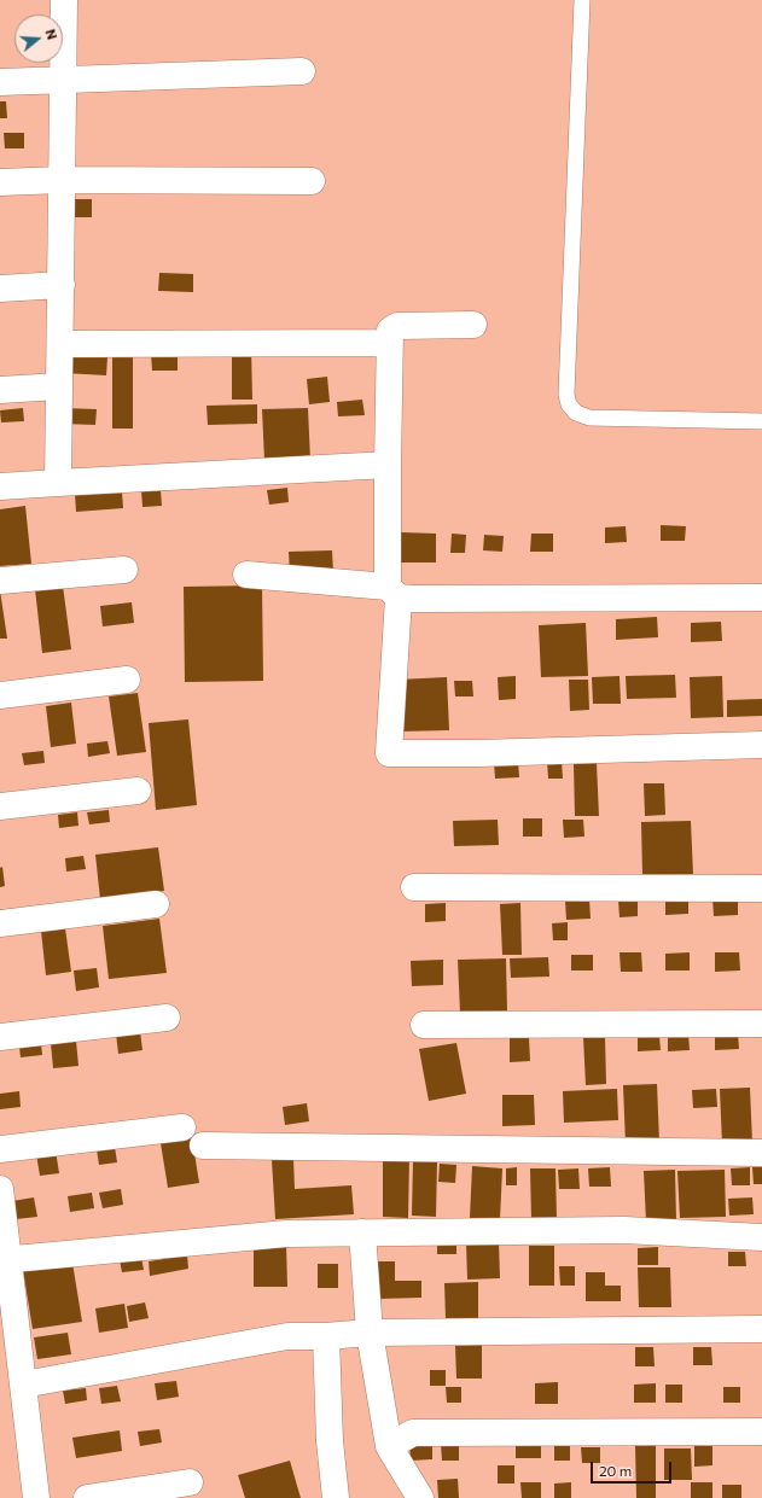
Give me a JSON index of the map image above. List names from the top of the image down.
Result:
{
  "scale_bar": "20 m",
  "north": "right"
}
